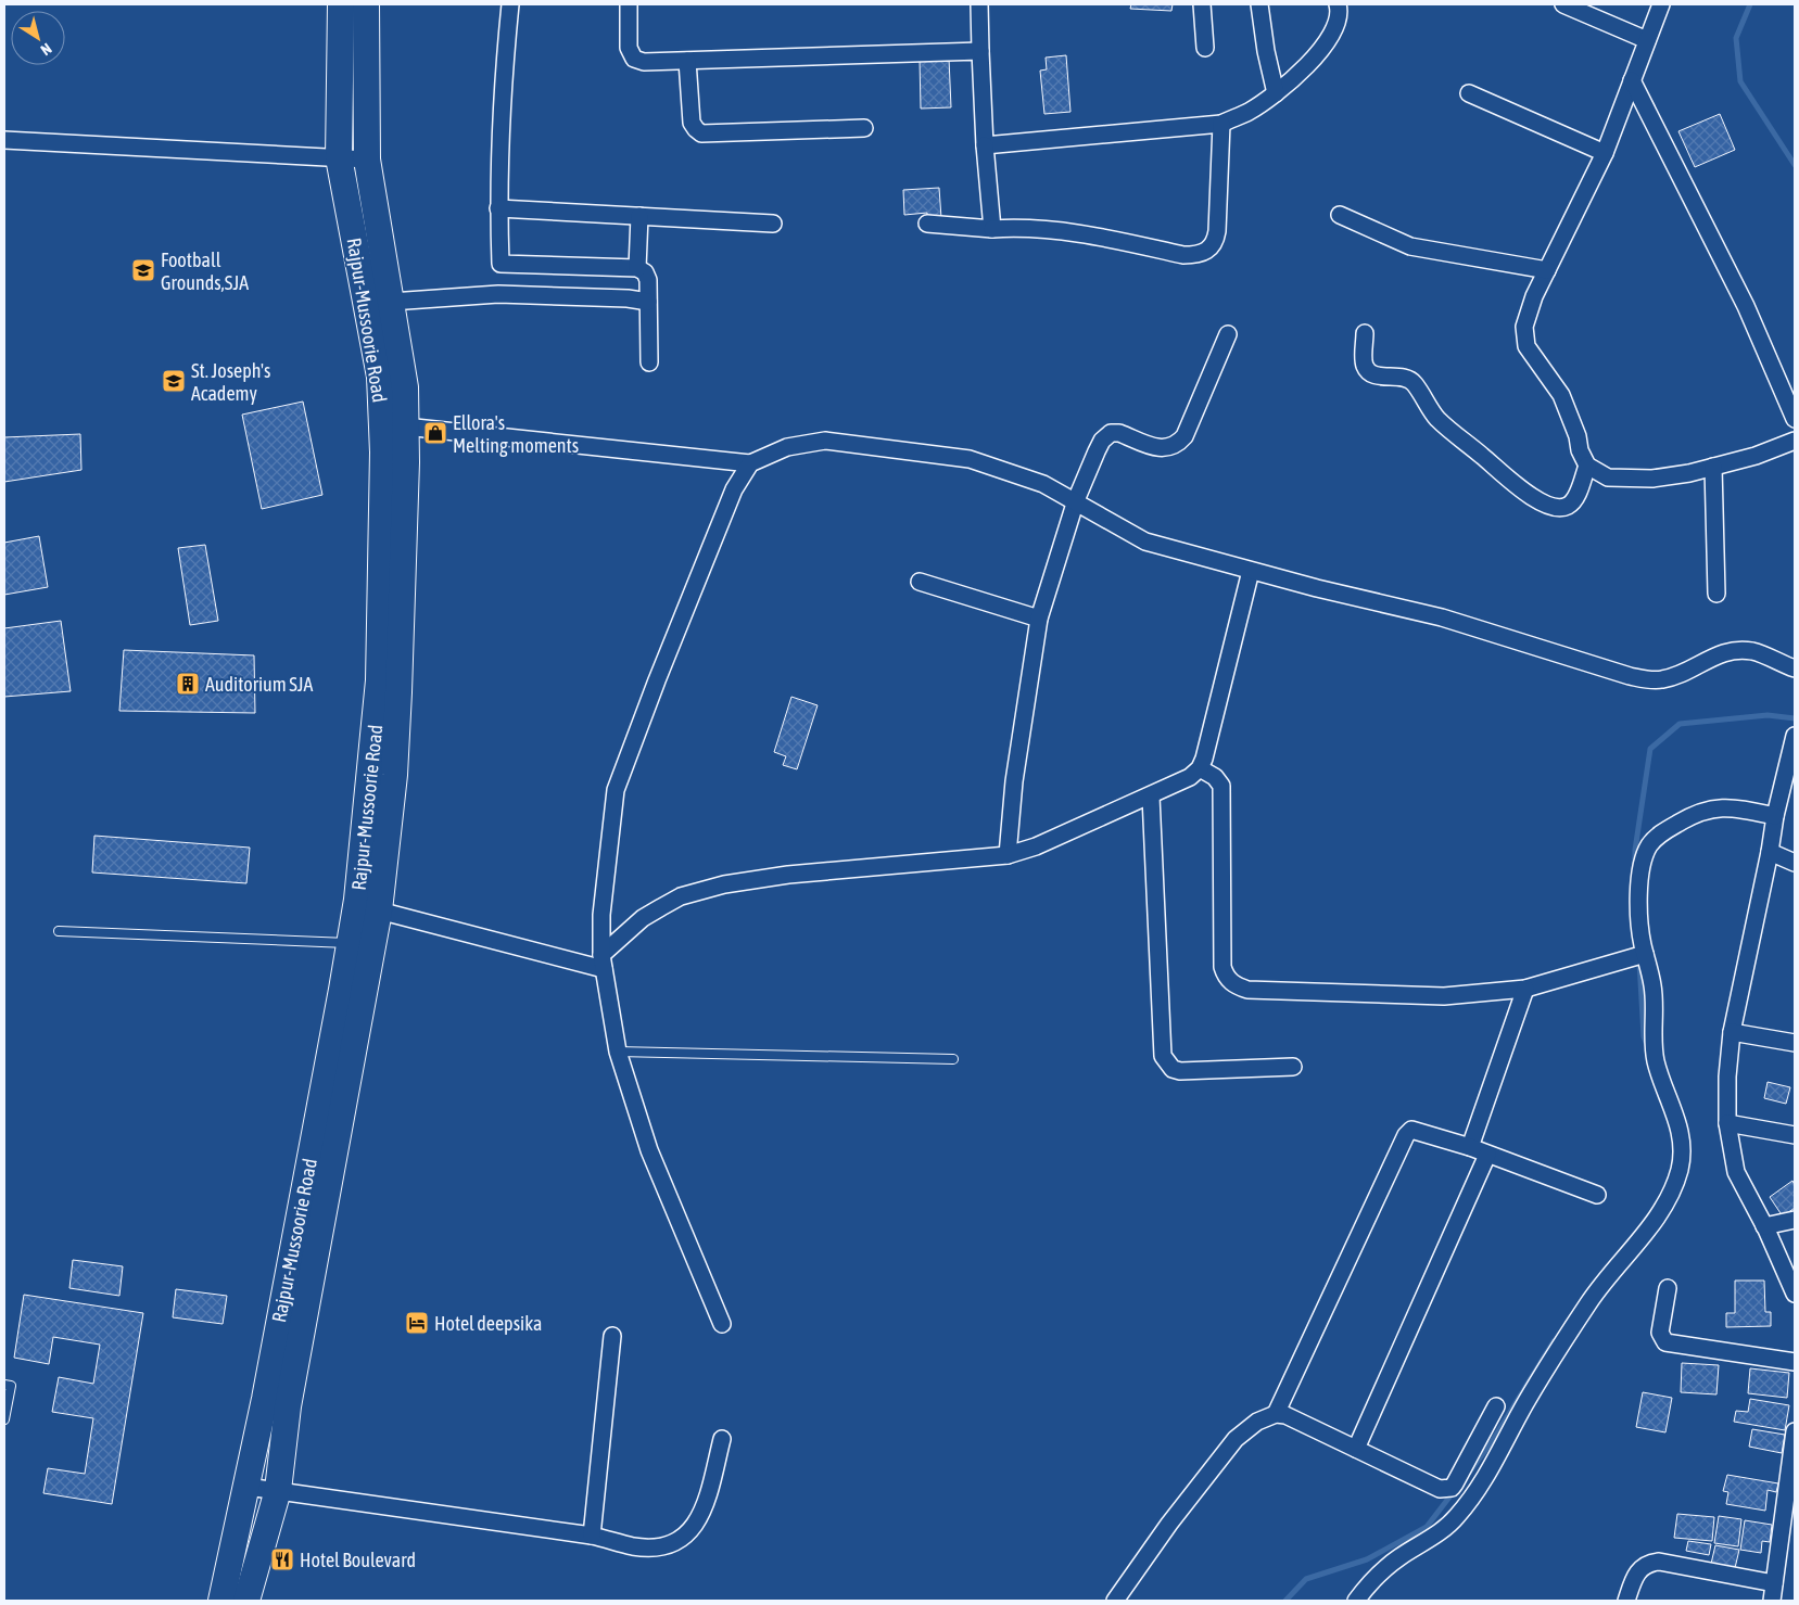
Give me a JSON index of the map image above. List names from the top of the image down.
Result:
{
  "streets": {
    "main road": ["Rajpur-Mussoorie Road"]
  },
  "places": {
    "school or university": ["Football Grounds,SJA", "St. Joseph's Academy"],
    "shop": ["Ellora's Melting moments"],
    "building": ["Auditorium SJA"],
    "hotel": ["Hotel deepsika"],
    "restaurant": ["Hotel Boulevard"]
  },
  "north": "bottom right"
}
